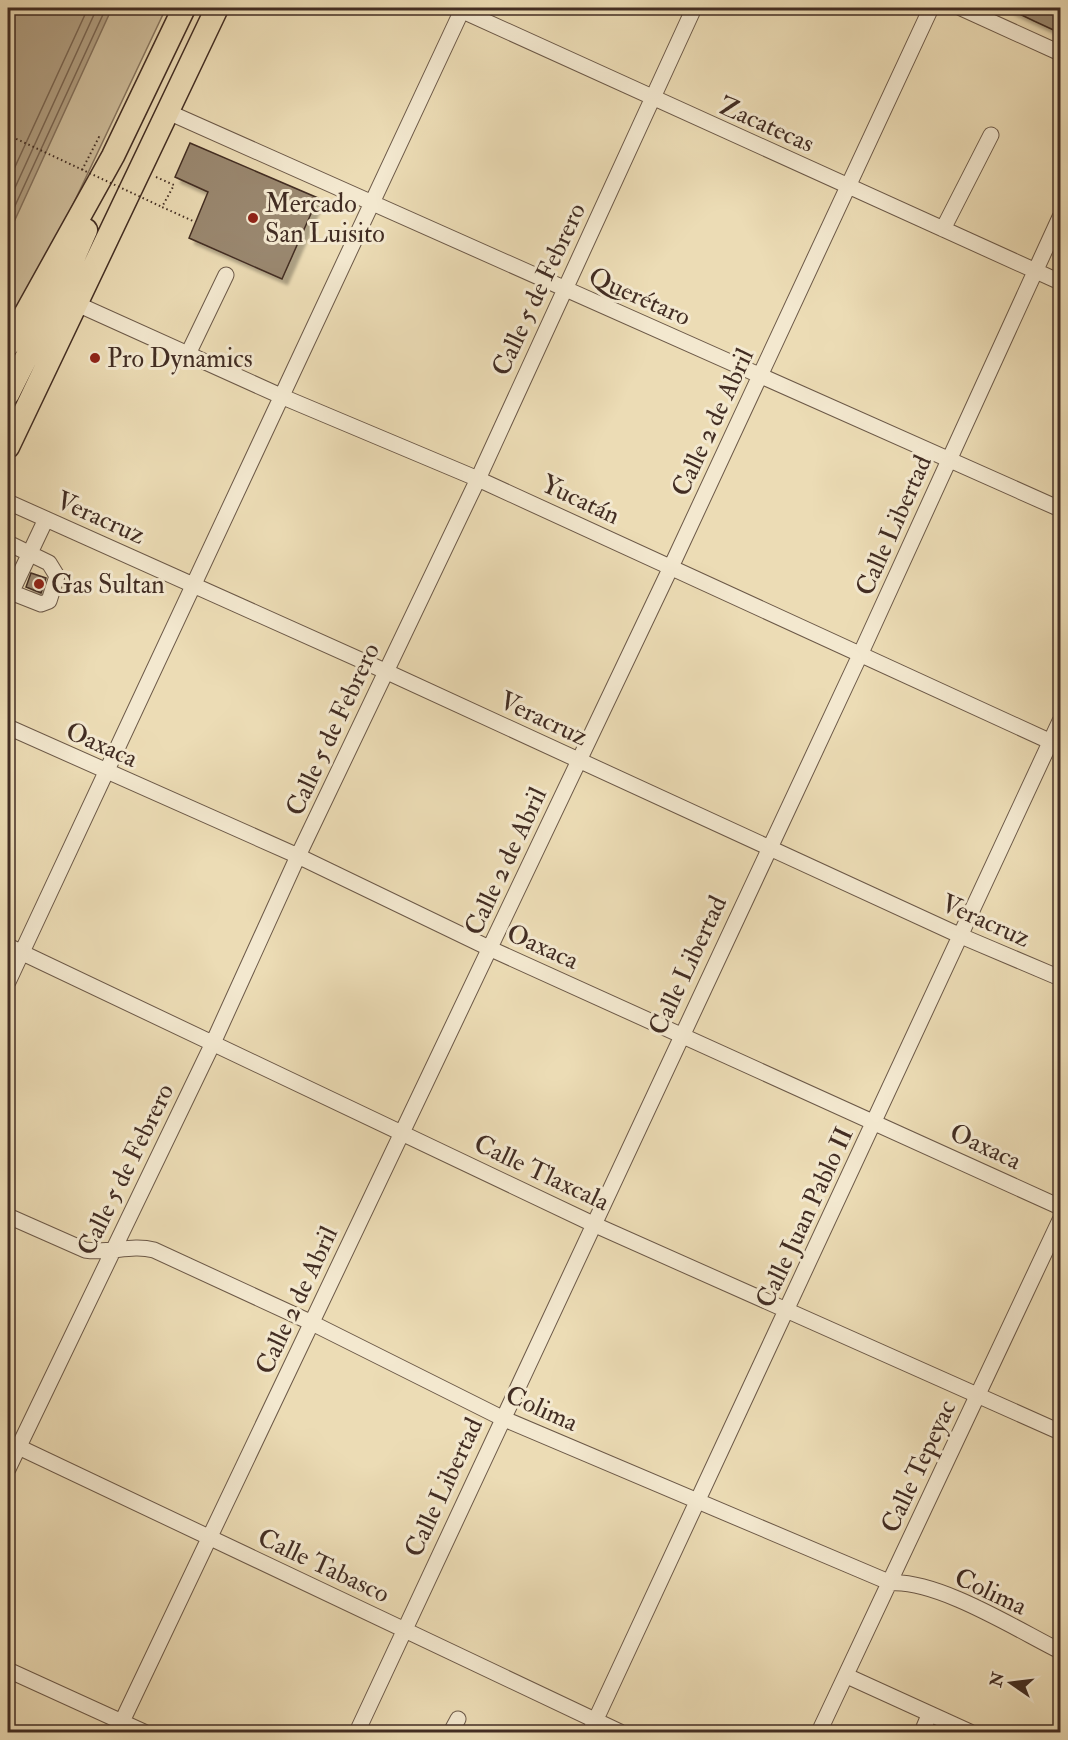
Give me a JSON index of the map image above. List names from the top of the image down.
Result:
{
  "streets": {
    "street": [
      "Zacatecas",
      "Calle 5 de Febrero",
      "Querétaro",
      "Calle 2 de Abril",
      "Yucatán",
      "Veracruz",
      "Calle Libertad",
      "Oaxaca",
      "Calle Tlaxcala",
      "Calle Juan Pablo II",
      "Colima",
      "Calle Tepeyac",
      "Calle Tabasco"
    ]
  },
  "crossings": [
    ["Zacatecas", "Calle 5 de Febrero"],
    ["Zacatecas", "Calle 2 de Abril"],
    ["Zacatecas", "Calle Libertad"],
    ["Calle 5 de Febrero", "Querétaro"],
    ["Calle 5 de Febrero", "Yucatán"],
    ["Calle 5 de Febrero", "Veracruz"],
    ["Calle 5 de Febrero", "Oaxaca"],
    ["Calle 5 de Febrero", "Calle Tlaxcala"],
    ["Calle 5 de Febrero", "Colima"],
    ["Calle 5 de Febrero", "Calle Tabasco"],
    ["Querétaro", "Calle 2 de Abril"],
    ["Querétaro", "Calle Libertad"],
    ["Calle 2 de Abril", "Yucatán"],
    ["Calle 2 de Abril", "Veracruz"],
    ["Calle 2 de Abril", "Oaxaca"],
    ["Calle 2 de Abril", "Calle Tlaxcala"],
    ["Calle 2 de Abril", "Colima"],
    ["Calle 2 de Abril", "Calle Tabasco"],
    ["Yucatán", "Calle Libertad"],
    ["Yucatán", "Calle Juan Pablo II"],
    ["Veracruz", "Calle Libertad"],
    ["Veracruz", "Calle Juan Pablo II"],
    ["Calle Libertad", "Oaxaca"],
    ["Calle Libertad", "Calle Tlaxcala"],
    ["Calle Libertad", "Colima"],
    ["Calle Libertad", "Calle Tabasco"],
    ["Oaxaca", "Calle Juan Pablo II"],
    ["Calle Tlaxcala", "Calle Juan Pablo II"],
    ["Calle Tlaxcala", "Calle Tepeyac"],
    ["Calle Juan Pablo II", "Colima"],
    ["Calle Juan Pablo II", "Calle Tabasco"],
    ["Colima", "Calle Tepeyac"]
  ],
  "places": ["Mercado San Luisito", "Pro Dynamics", "Gas Sultan"],
  "north": "left"
}
